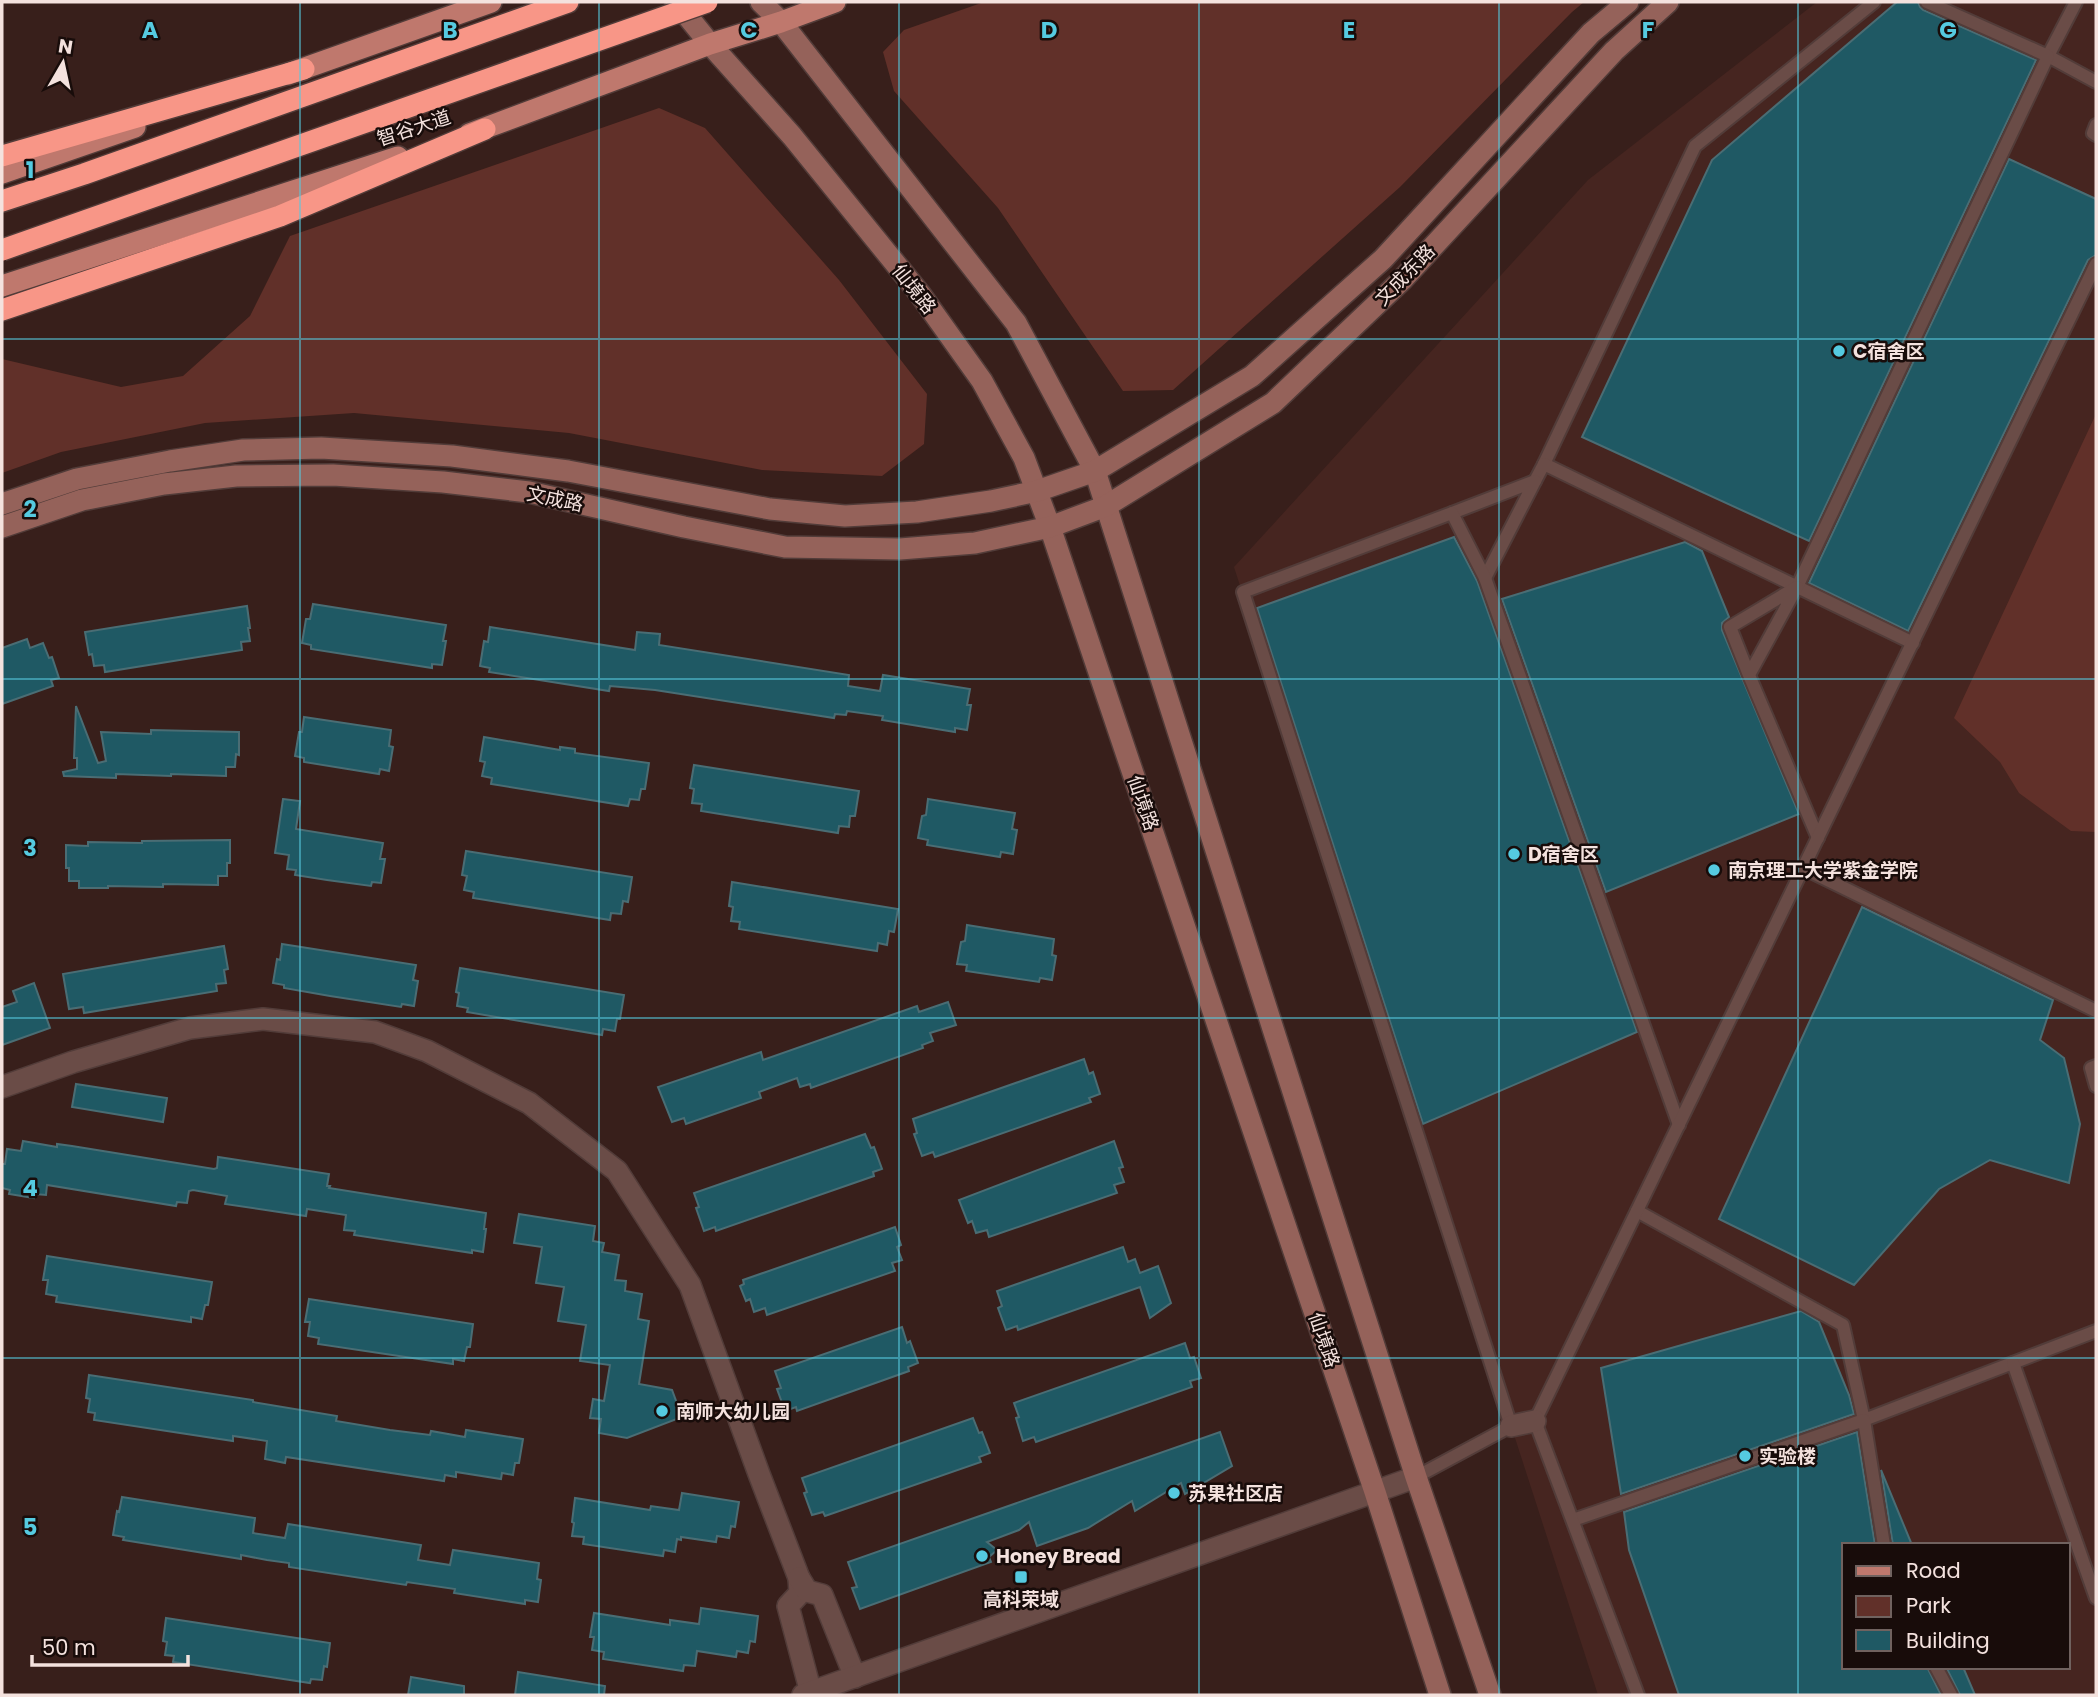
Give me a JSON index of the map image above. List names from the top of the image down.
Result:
{
  "streets": {
    "highway": ["智谷大道"],
    "main road": ["文成东路", "仙境路", "文成路"]
  },
  "crossings": [
    ["智谷大道", "仙境路"],
    ["文成东路", "文成路"],
    ["仙境路", "文成路"]
  ],
  "places": {
    "other": [
      "C宿舍区",
      "D宿舍区",
      "南京理工大学紫金学院",
      "南师大幼儿园",
      "实验楼",
      "苏果社区店",
      "Honey Bread"
    ],
    "transit": ["高科荣域"]
  },
  "legend": ["Road", "Park", "Building"],
  "scale_bar": "50 m",
  "north": "top",
  "grid": {
    "columns": [
      "A",
      "B",
      "C",
      "D",
      "E",
      "F",
      "G"
    ],
    "rows": [
      "1",
      "2",
      "3",
      "4",
      "5"
    ]
  }
}
